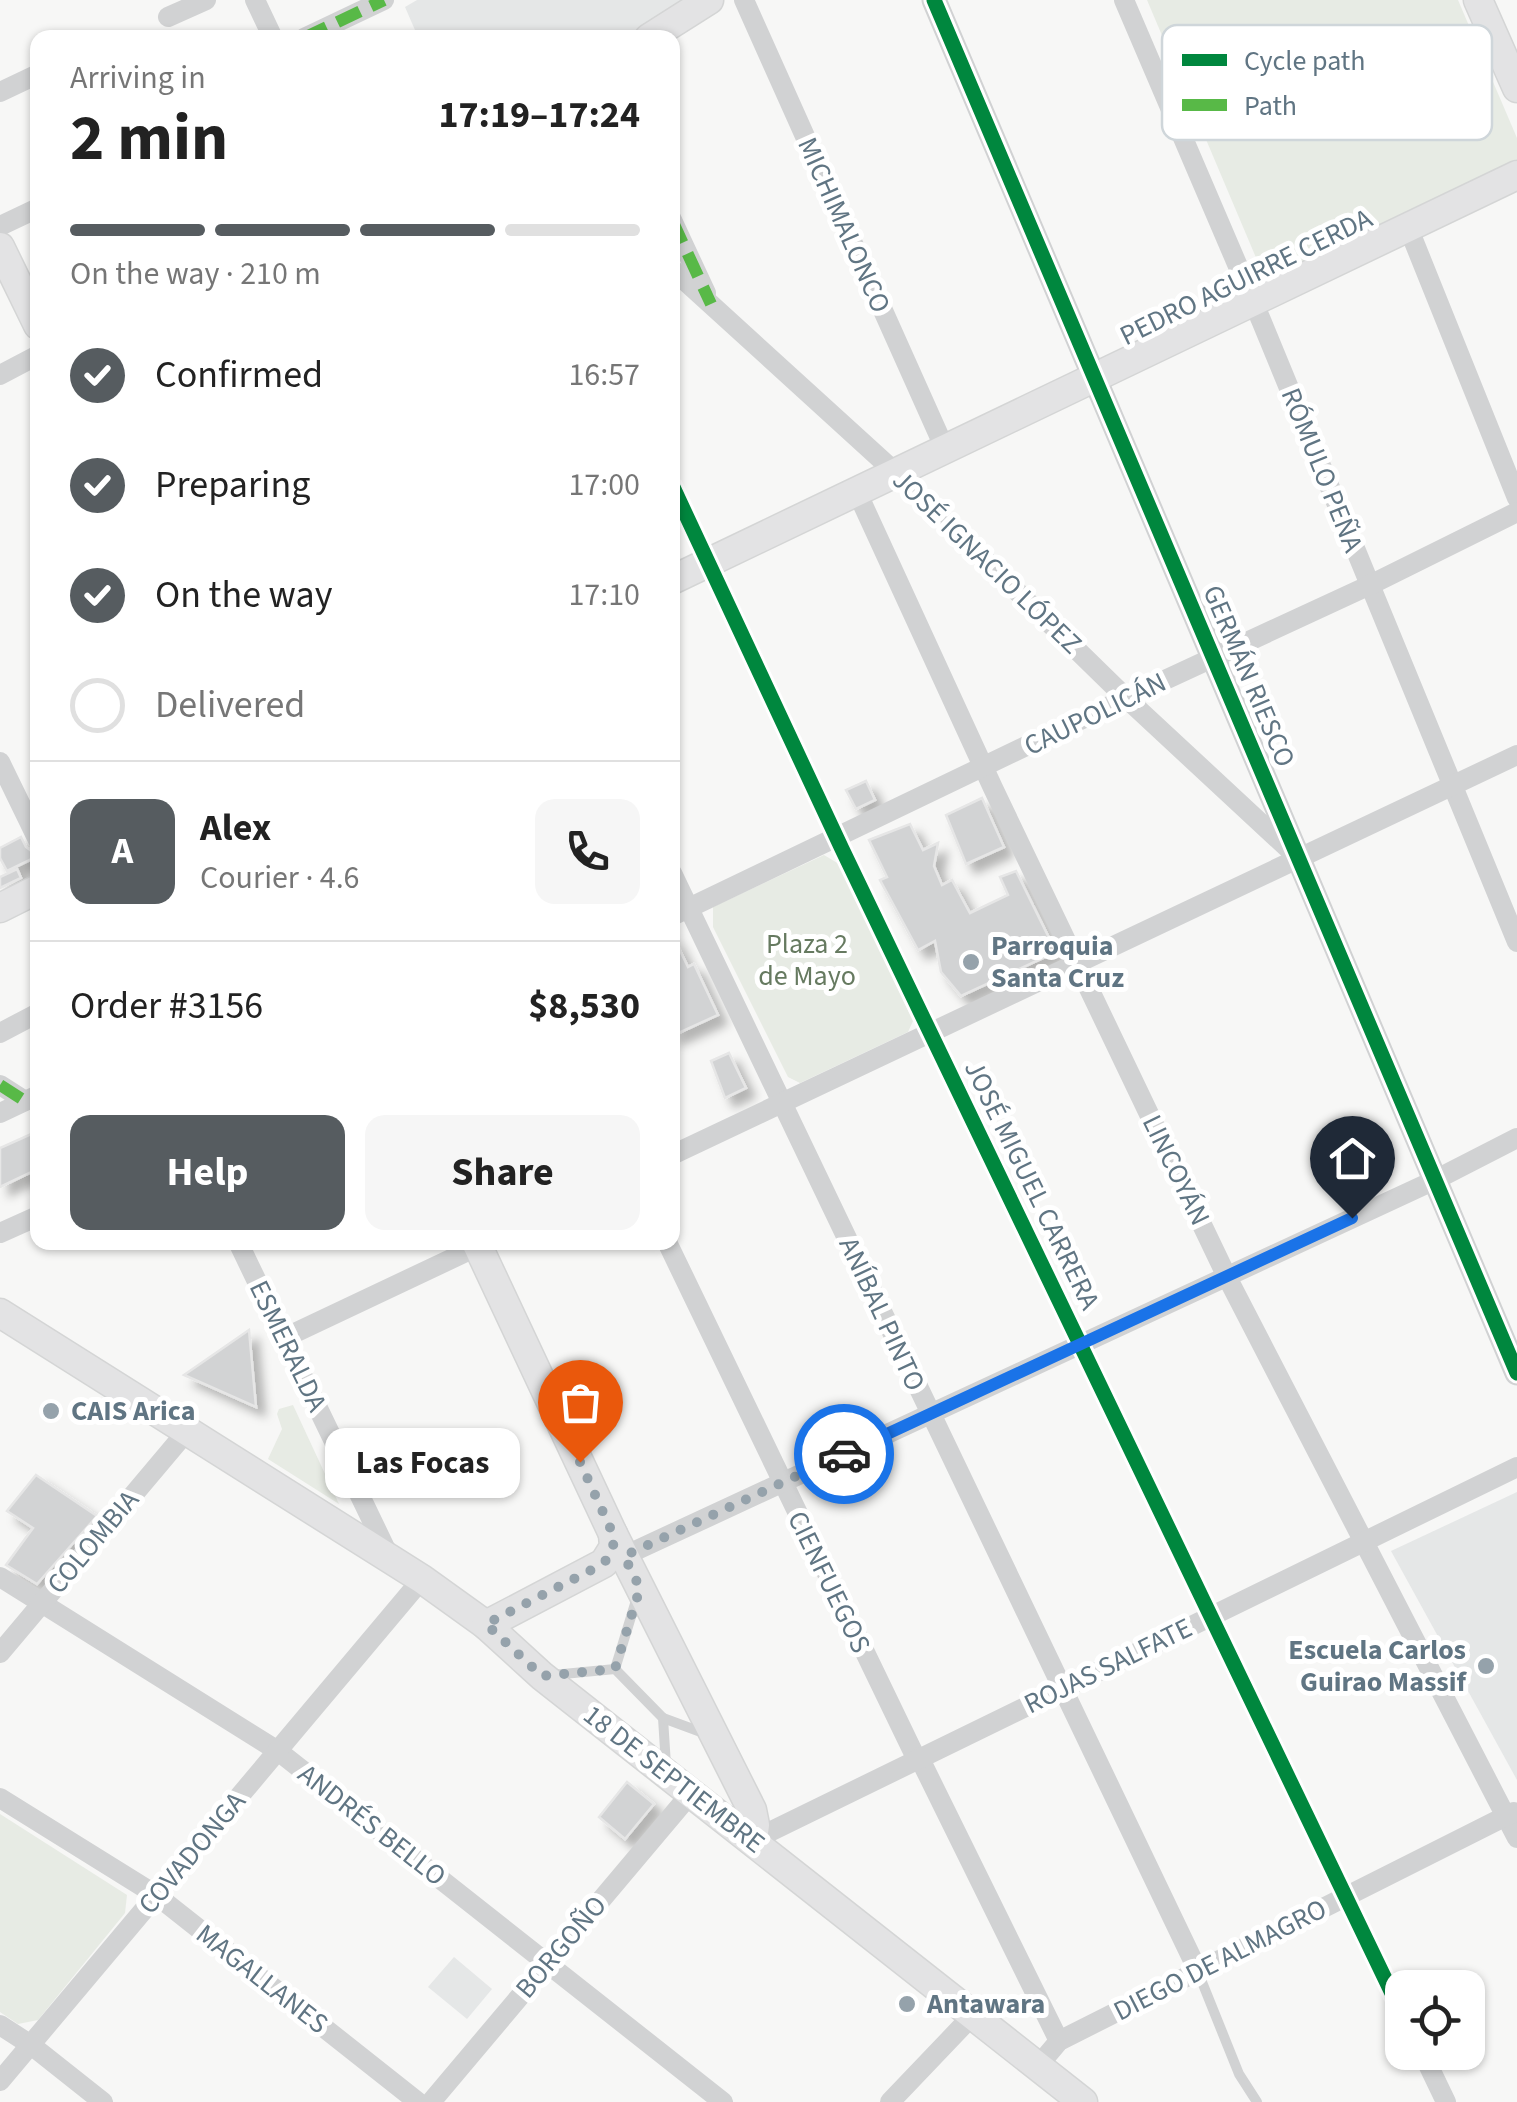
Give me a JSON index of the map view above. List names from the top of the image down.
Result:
{
  "streets": {
    "main road": ["PEDRO AGUIRRE CERDA", "18 DE SEPTIEMBRE"],
    "street": [
      "MICHIMALONCO",
      "RÓMULO PEÑA",
      "JOSÉ IGNACIO LÓPEZ",
      "GERMÁN RIESCO",
      "CAUPOLICÁN",
      "LINCOYÁN",
      "JOSÉ MIGUEL CARRERA",
      "ANÍBAL PINTO",
      "ESMERALDA",
      "COLOMBIA",
      "CIENFUEGOS",
      "ROJAS SALFATE",
      "ANDRÉS BELLO",
      "COVADONGA",
      "BORGOÑO",
      "DIEGO DE ALMAGRO",
      "MAGALLANES"
    ]
  },
  "crossings": [
    ["MICHIMALONCO", "PEDRO AGUIRRE CERDA"],
    ["PEDRO AGUIRRE CERDA", "RÓMULO PEÑA"],
    ["PEDRO AGUIRRE CERDA", "JOSÉ IGNACIO LÓPEZ"],
    ["PEDRO AGUIRRE CERDA", "GERMÁN RIESCO"],
    ["PEDRO AGUIRRE CERDA", "LINCOYÁN"],
    ["PEDRO AGUIRRE CERDA", "JOSÉ MIGUEL CARRERA"],
    ["RÓMULO PEÑA", "CAUPOLICÁN"],
    ["JOSÉ IGNACIO LÓPEZ", "GERMÁN RIESCO"],
    ["JOSÉ IGNACIO LÓPEZ", "CAUPOLICÁN"],
    ["GERMÁN RIESCO", "CAUPOLICÁN"],
    ["CAUPOLICÁN", "LINCOYÁN"],
    ["CAUPOLICÁN", "JOSÉ MIGUEL CARRERA"],
    ["CAUPOLICÁN", "ANÍBAL PINTO"],
    ["LINCOYÁN", "ROJAS SALFATE"],
    ["LINCOYÁN", "DIEGO DE ALMAGRO"],
    ["JOSÉ MIGUEL CARRERA", "ROJAS SALFATE"],
    ["JOSÉ MIGUEL CARRERA", "DIEGO DE ALMAGRO"],
    ["ANÍBAL PINTO", "ROJAS SALFATE"],
    ["ANÍBAL PINTO", "DIEGO DE ALMAGRO"],
    ["ESMERALDA", "18 DE SEPTIEMBRE"],
    ["COLOMBIA", "18 DE SEPTIEMBRE"],
    ["COLOMBIA", "ANDRÉS BELLO"],
    ["CIENFUEGOS", "ROJAS SALFATE"],
    ["CIENFUEGOS", "DIEGO DE ALMAGRO"],
    ["ROJAS SALFATE", "18 DE SEPTIEMBRE"],
    ["18 DE SEPTIEMBRE", "COVADONGA"],
    ["18 DE SEPTIEMBRE", "BORGOÑO"],
    ["18 DE SEPTIEMBRE", "DIEGO DE ALMAGRO"],
    ["ANDRÉS BELLO", "COVADONGA"],
    ["ANDRÉS BELLO", "BORGOÑO"],
    ["COVADONGA", "MAGALLANES"]
  ],
  "parks": ["Plaza 2 de Mayo"],
  "places": [
    "Parroquia Santa Cruz",
    "CAIS Arica",
    "Las Focas",
    "Escuela Carlos Guirao Massif",
    "Antawara"
  ],
  "legend": ["Cycle path", "Path"],
  "page": {
    "heading": ["2 min", "Arriving in", "17:19–17:24"],
    "panel": [
      "Alex",
      "Courier · 4.6",
      "Order #3156",
      "$8,530"
    ],
    "bar": "On the way · 210 m",
    "list": [
      ["Confirmed", "16:57"],
      ["Preparing", "17:00"],
      ["On the way", "17:10"],
      "Delivered"
    ],
    "round": "A",
    "buttons": ["Help", "Share"],
    "bubble": "Las Focas"
  }
}
